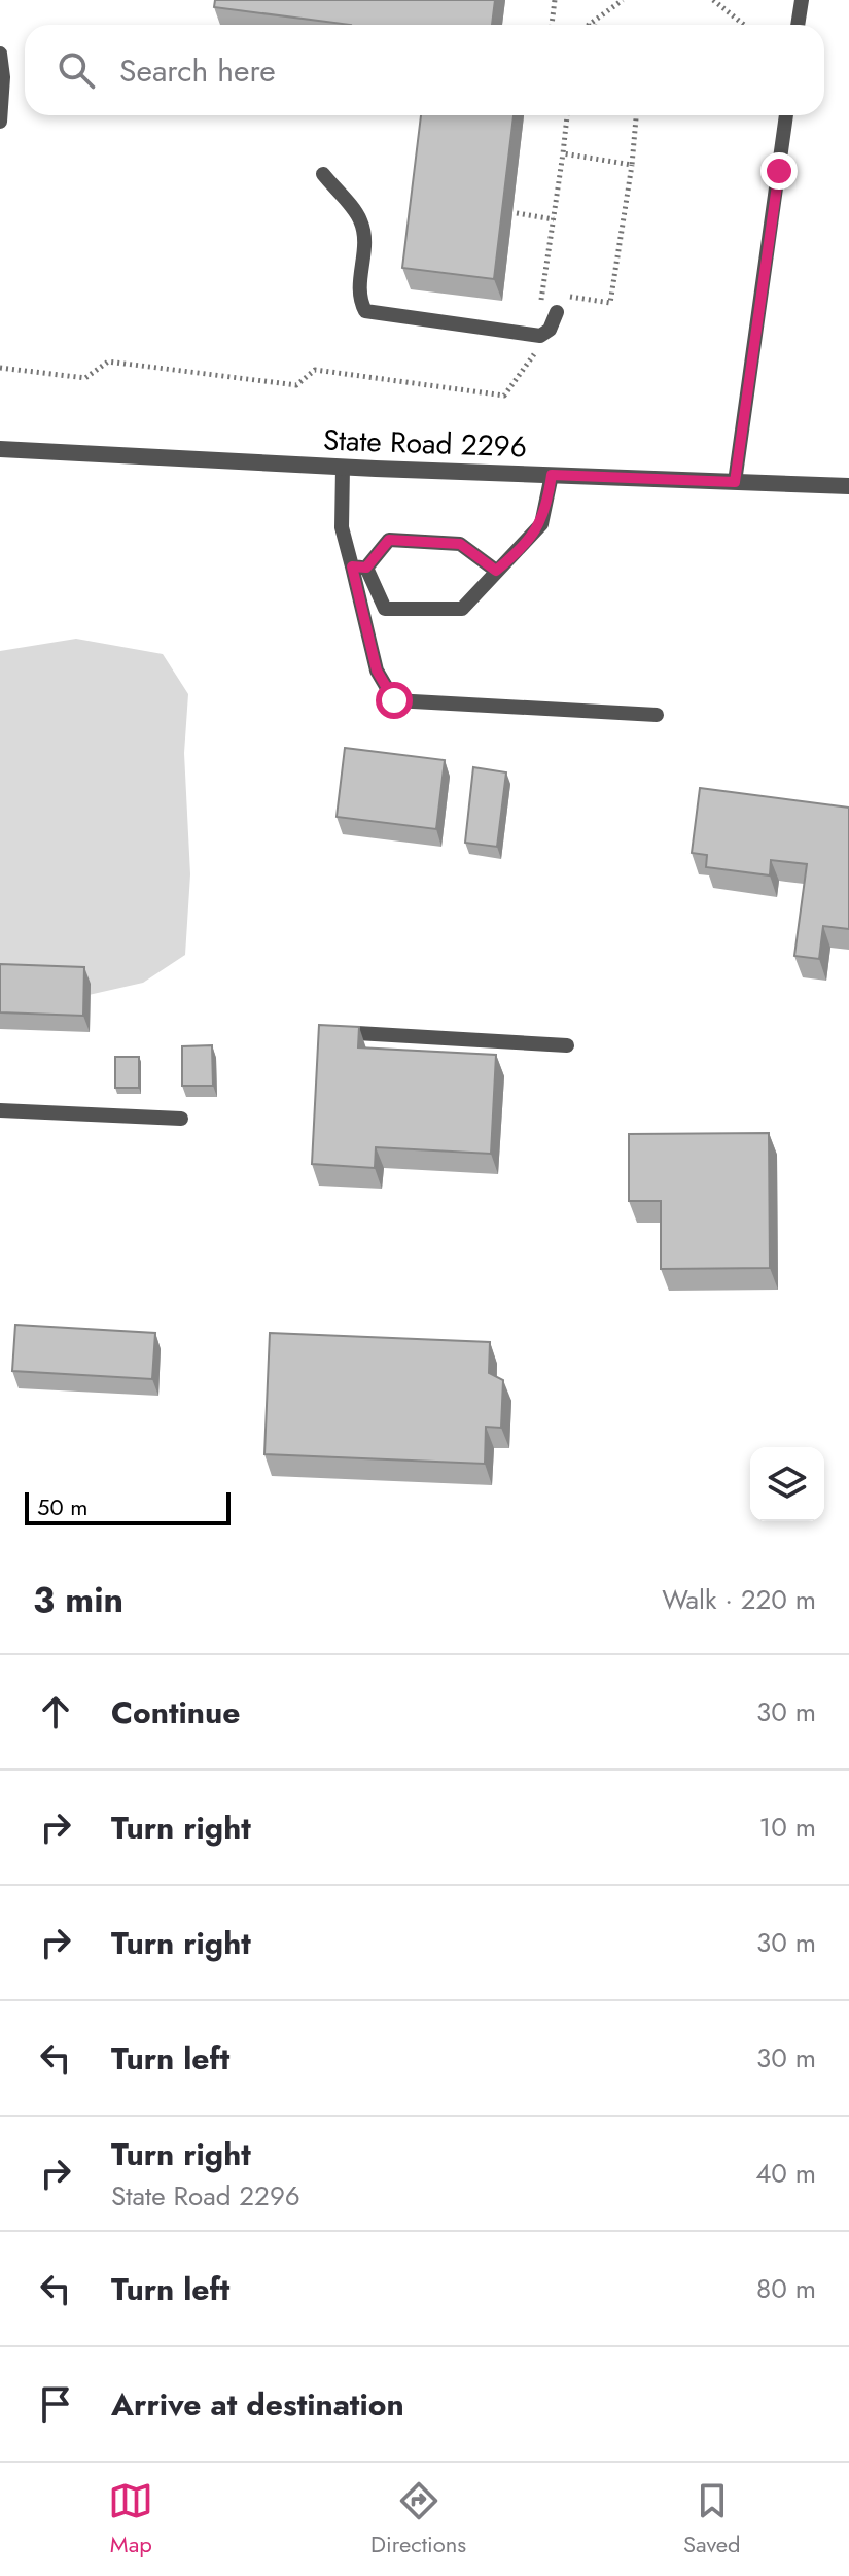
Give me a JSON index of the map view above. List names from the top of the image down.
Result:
{
  "streets": {
    "street": ["State Road 2296"]
  },
  "scale_bar": "50 m",
  "page": {
    "search": "Search here",
    "scale": "50 m",
    "heading": ["3 min", "Walk · 220 m"],
    "list": [
      ["Continue", "30 m"],
      ["Turn right", "10 m"],
      ["Turn right", "30 m"],
      ["Turn left", "30 m"],
      ["Turn right", "State Road 2296", "40 m"],
      ["Turn left", "80 m"],
      "Arrive at destination"
    ],
    "nav": ["Map", "Directions", "Saved"]
  }
}
